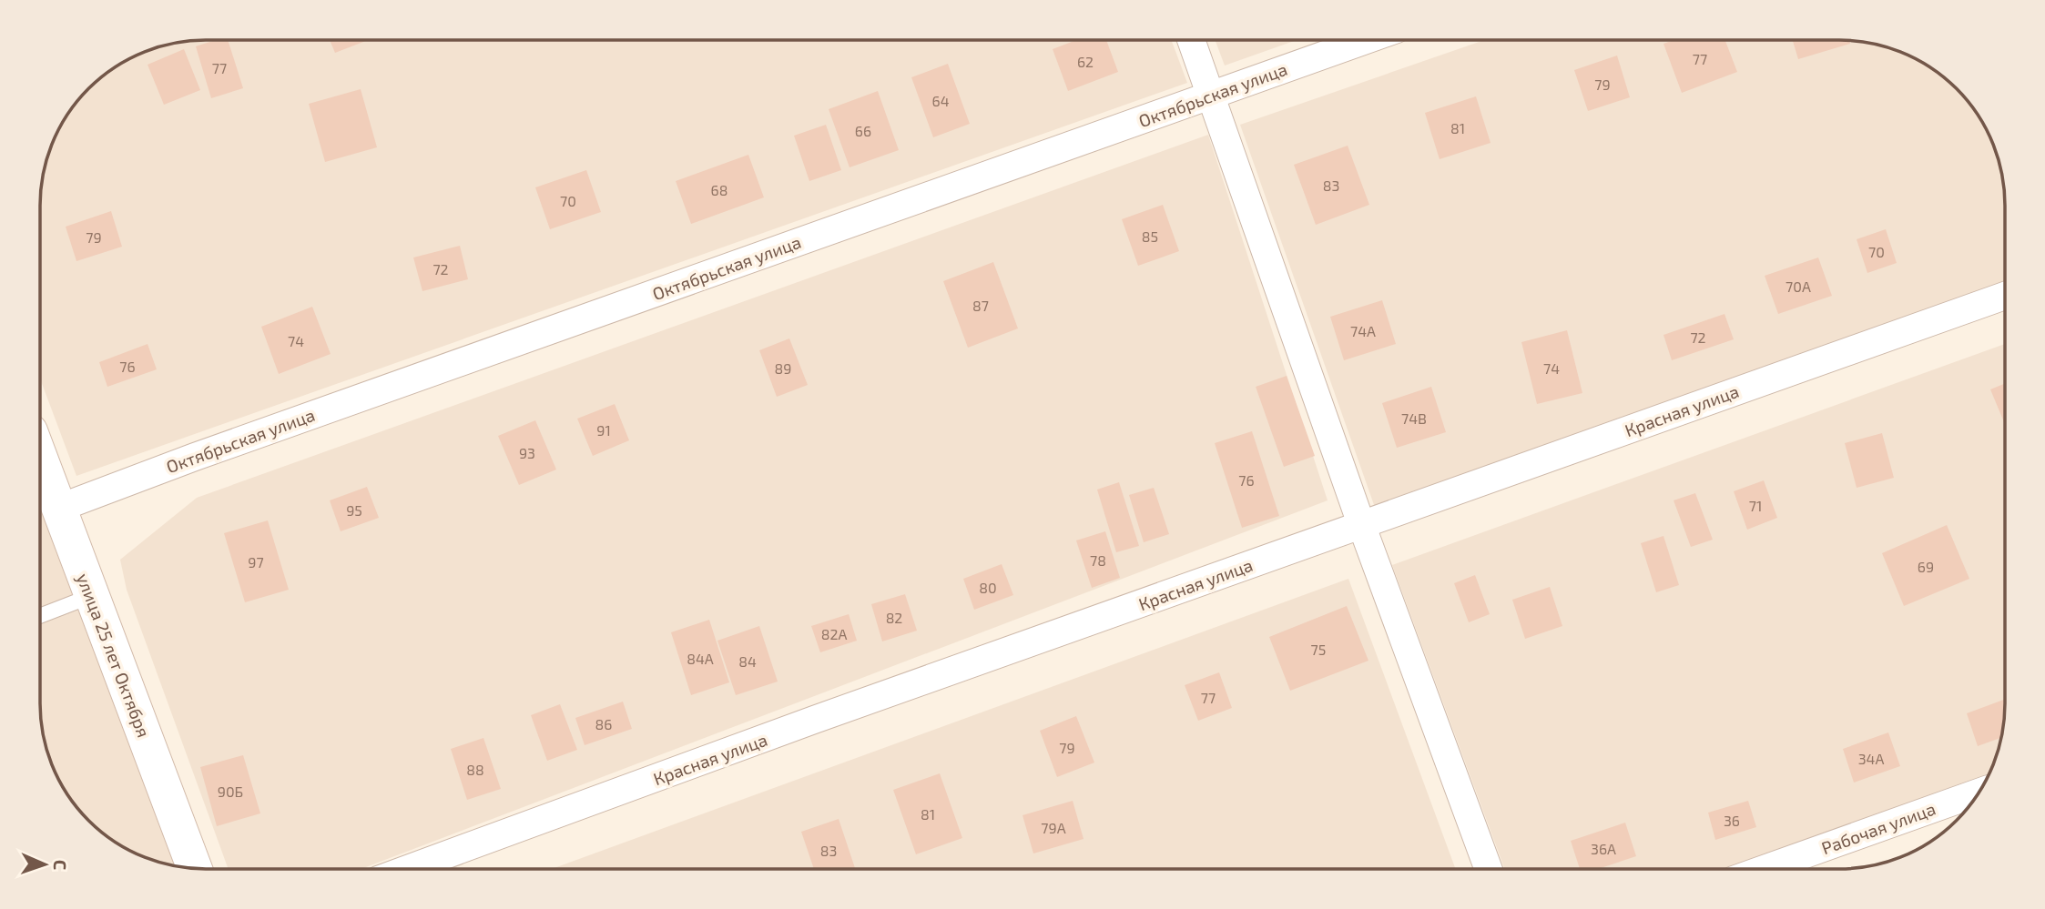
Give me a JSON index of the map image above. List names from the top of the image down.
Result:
{
  "streets": {
    "street": [
      "Октябрьская улица",
      "Красная улица",
      "улица 25 лет Октября",
      "Рабочая улица"
    ]
  },
  "crossings": [
    ["Октябрьская улица", "улица 25 лет Октября"]
  ],
  "house_numbers": [
    "77",
    "62",
    "77",
    "79",
    "64",
    "81",
    "66",
    "83",
    "68",
    "70",
    "85",
    "79",
    "70",
    "72",
    "70А",
    "87",
    "74А",
    "72",
    "74",
    "76",
    "89",
    "74",
    "74В",
    "91",
    "93",
    "76",
    "71",
    "95",
    "78",
    "97",
    "69",
    "80",
    "82",
    "82А",
    "75",
    "84А",
    "84",
    "77",
    "86",
    "79",
    "34А",
    "88",
    "90Б",
    "81",
    "36",
    "79А",
    "36А",
    "83"
  ],
  "north": "right"
}
